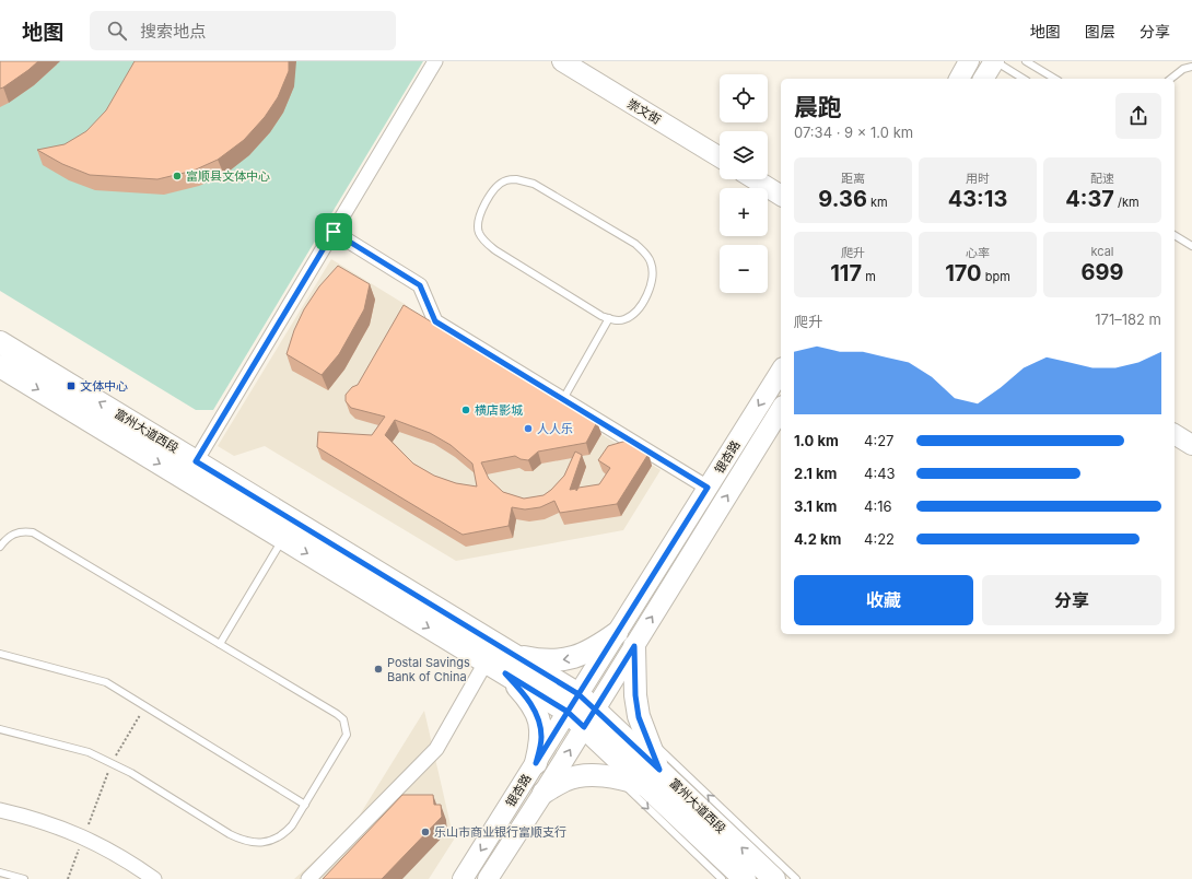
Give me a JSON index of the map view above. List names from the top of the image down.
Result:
{
  "streets": {
    "main road": ["崇文街", "富州大道西段", "银杏路"]
  },
  "crossings": [
    ["富州大道西段", "银杏路"]
  ],
  "places": {
    "other": [
      "富顺县文体中心",
      "横店影城",
      "人人乐",
      "Postal Savings Bank of China",
      "乐山市商业银行富顺支行"
    ],
    "transit": ["文体中心"]
  },
  "page": {
    "header": "地图",
    "search": "搜索地点",
    "nav": ["地图", "图层", "分享"],
    "map_buttons": ["+", "−"],
    "heading": ["晨跑", "07:34 · 9 × 1.0 km"],
    "stats": [
      ["距离", "9.36 km"],
      ["用时", "43:13"],
      ["配速", "4:37 /km"],
      ["爬升", "117 m"],
      ["心率", "170 bpm"],
      ["kcal", "699"]
    ],
    "chart": ["爬升", "171–182 m"],
    "list": [
      {
        "name": "1.0 km",
        "note": "4:27"
      },
      {
        "name": "2.1 km",
        "note": "4:43"
      },
      {
        "name": "3.1 km",
        "note": "4:16"
      },
      {
        "name": "4.2 km",
        "note": "4:22"
      }
    ],
    "buttons": ["收藏", "分享"]
  }
}
